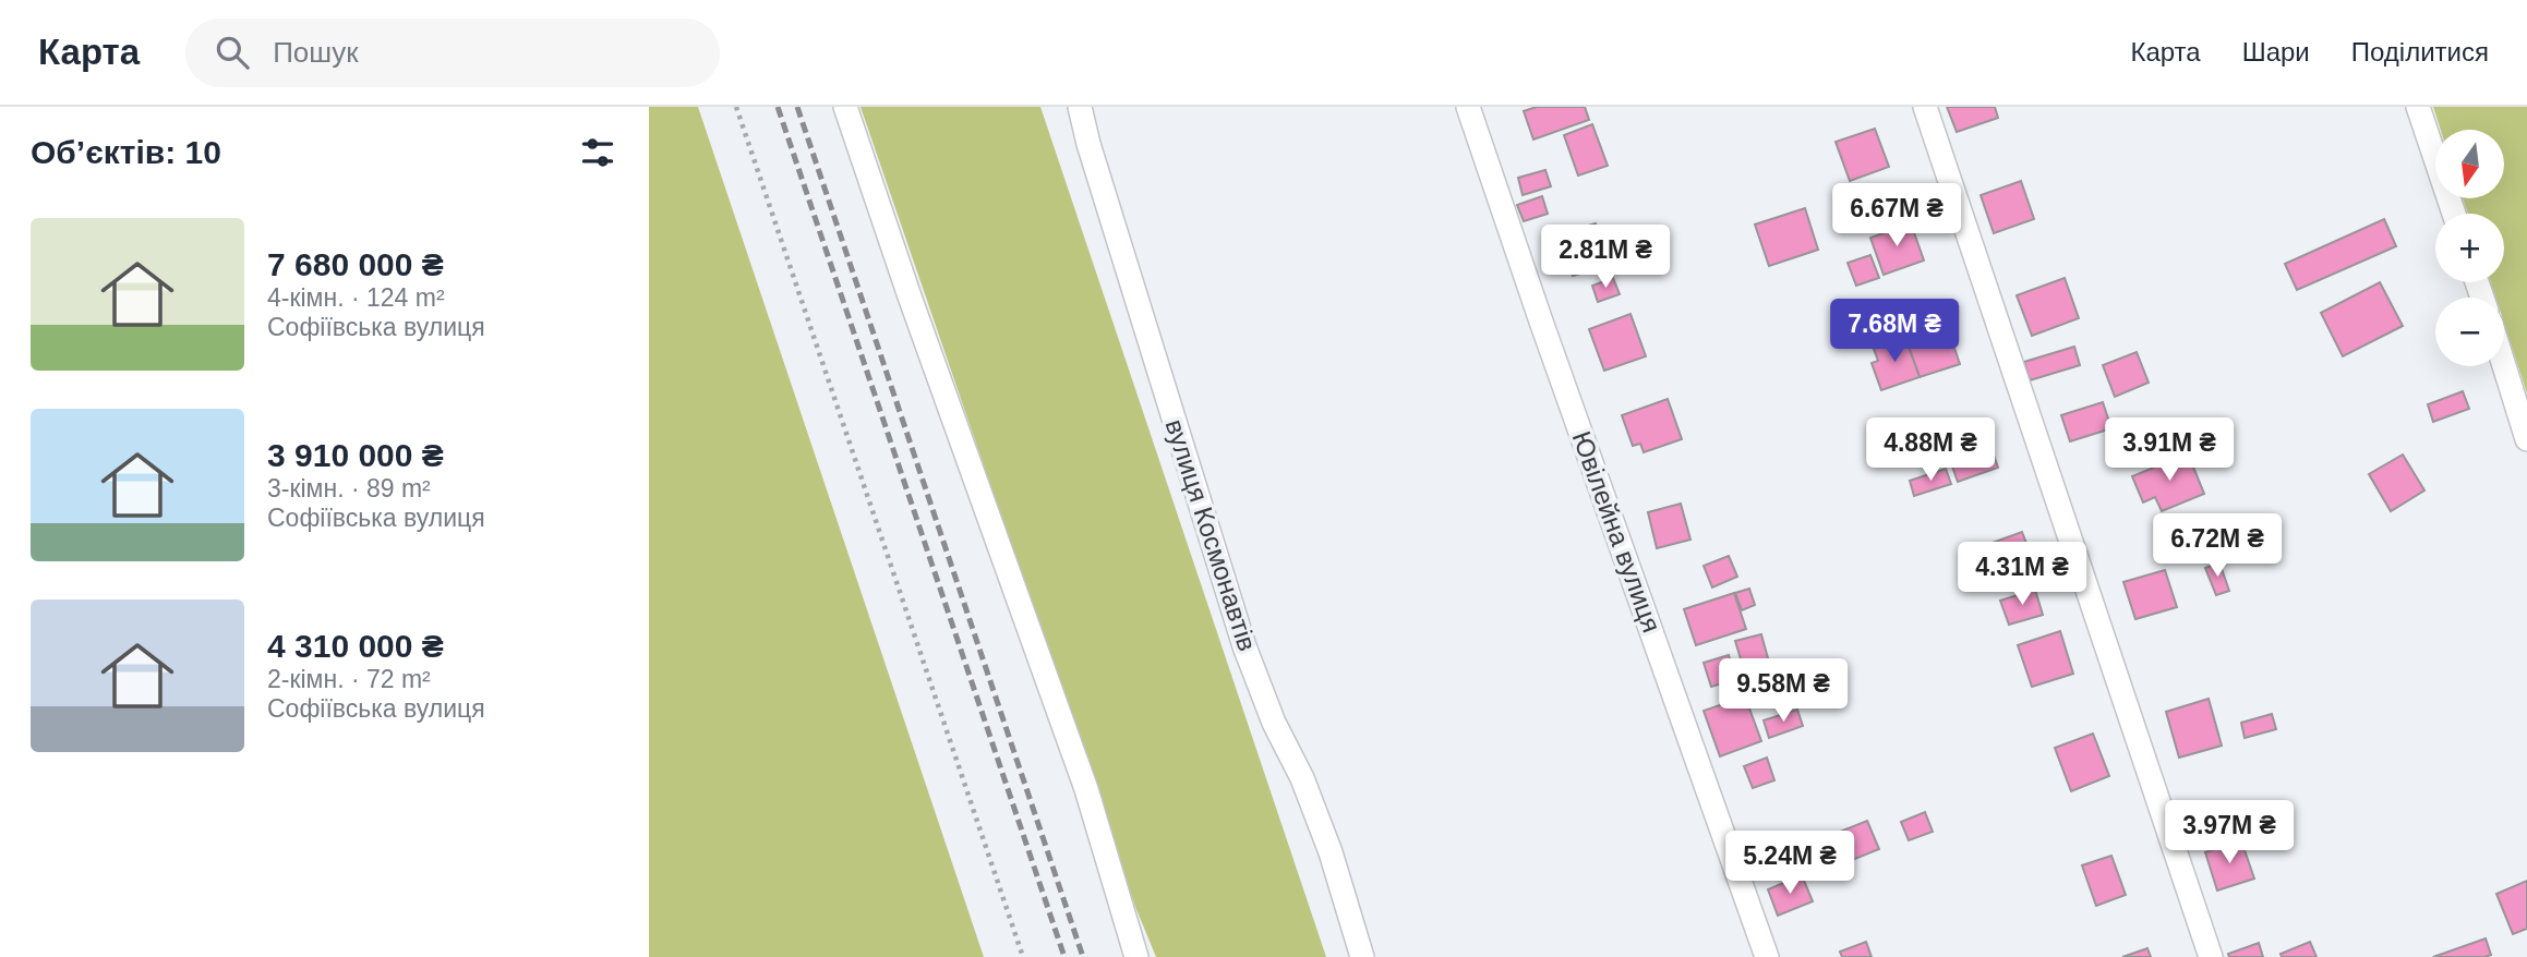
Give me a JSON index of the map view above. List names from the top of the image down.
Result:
{
  "streets": {
    "street": ["Ювілейна вулиця", "вулиця Космонавтів"]
  },
  "north": "bottom",
  "page": {
    "header": "Карта",
    "search": "Пошук",
    "nav": ["Карта", "Шари", "Поділитися"],
    "heading": "Об’єктів: 10",
    "map_buttons": ["+", "−"],
    "price": [
      "6.67M ₴",
      "2.81M ₴",
      "7.68M ₴",
      "4.88M ₴",
      "3.91M ₴",
      "6.72M ₴",
      "4.31M ₴",
      "9.58M ₴",
      "3.97M ₴",
      "5.24M ₴"
    ],
    "list": [
      {
        "name": "7 680 000 ₴",
        "note": "4-кімн. · 124 m² · Софіївська вулиця"
      },
      {
        "name": "3 910 000 ₴",
        "note": "3-кімн. · 89 m² · Софіївська вулиця"
      },
      {
        "name": "4 310 000 ₴",
        "note": "2-кімн. · 72 m² · Софіївська вулиця"
      }
    ]
  }
}
